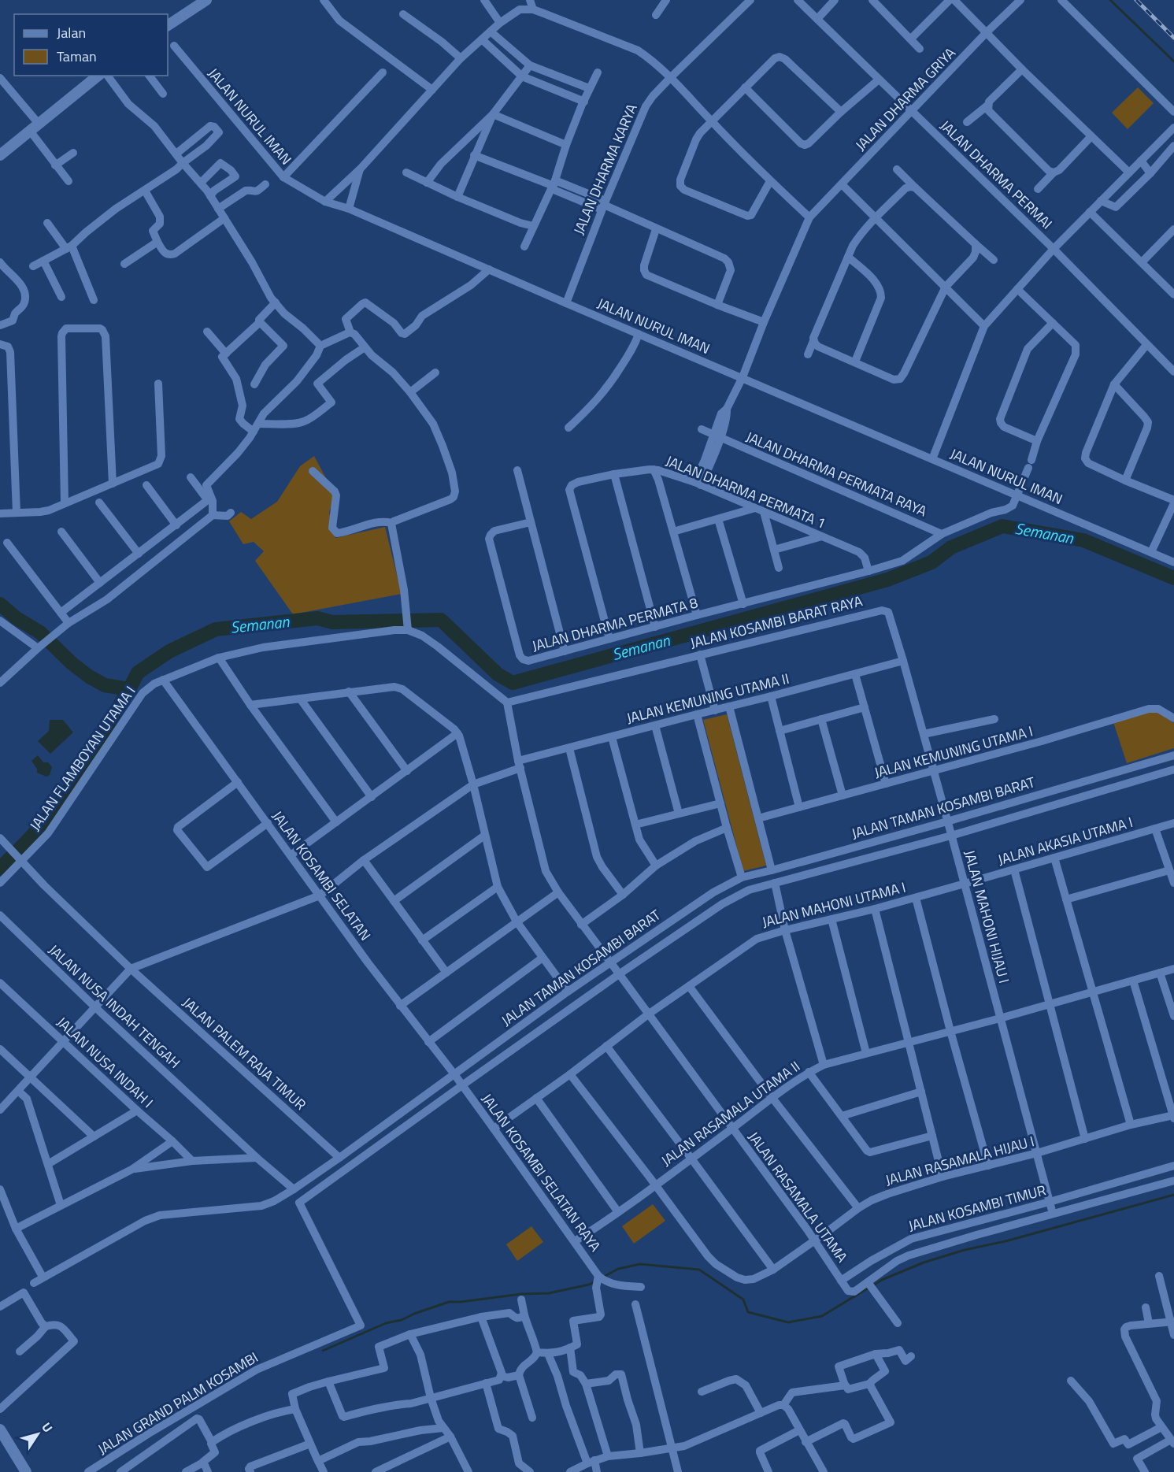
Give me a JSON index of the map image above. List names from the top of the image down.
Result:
{
  "streets": {
    "street": [
      "JALAN DHARMA GRIYA",
      "JALAN NURUL IMAN",
      "JALAN DHARMA KARYA",
      "JALAN DHARMA PERMAI",
      "JALAN DHARMA PERMATA RAYA",
      "JALAN DHARMA PERMATA 1",
      "JALAN KOSAMBI BARAT RAYA",
      "JALAN DHARMA PERMATA 8",
      "JALAN KEMUNING UTAMA II",
      "JALAN KEMUNING UTAMA I",
      "JALAN FLAMBOYAN UTAMA I",
      "JALAN TAMAN KOSAMBI BARAT",
      "JALAN AKASIA UTAMA I",
      "JALAN KOSAMBI SELATAN",
      "JALAN MAHONI UTAMA I",
      "JALAN MAHONI HIJAU I",
      "JALAN NUSA INDAH TENGAH",
      "JALAN PALEM RAJA TIMUR",
      "JALAN NUSA INDAH I",
      "JALAN RASAMALA UTAMA II",
      "JALAN RASAMALA HIJAU I",
      "JALAN KOSAMBI SELATAN RAYA",
      "JALAN RASAMALA UTAMA",
      "JALAN KOSAMBI TIMUR",
      "JALAN GRAND PALM KOSAMBI"
    ]
  },
  "crossings": [
    ["JALAN DHARMA GRIYA", "JALAN DHARMA PERMAI"],
    ["JALAN NURUL IMAN", "JALAN DHARMA KARYA"],
    ["JALAN NURUL IMAN", "JALAN DHARMA PERMATA 8"],
    ["JALAN DHARMA PERMATA RAYA", "JALAN DHARMA PERMATA 8"],
    ["JALAN DHARMA PERMATA 1", "JALAN DHARMA PERMATA 8"],
    ["JALAN KOSAMBI BARAT RAYA", "JALAN FLAMBOYAN UTAMA I"],
    ["JALAN KOSAMBI BARAT RAYA", "JALAN MAHONI HIJAU I"],
    ["JALAN KEMUNING UTAMA II", "JALAN KOSAMBI SELATAN"],
    ["JALAN KEMUNING UTAMA II", "JALAN MAHONI HIJAU I"],
    ["JALAN KEMUNING UTAMA II", "JALAN PALEM RAJA TIMUR"],
    ["JALAN KEMUNING UTAMA I", "JALAN MAHONI HIJAU I"],
    ["JALAN FLAMBOYAN UTAMA I", "JALAN KOSAMBI SELATAN"],
    ["JALAN FLAMBOYAN UTAMA I", "JALAN PALEM RAJA TIMUR"],
    ["JALAN TAMAN KOSAMBI BARAT", "JALAN KOSAMBI SELATAN"],
    ["JALAN TAMAN KOSAMBI BARAT", "JALAN MAHONI HIJAU I"],
    ["JALAN TAMAN KOSAMBI BARAT", "JALAN NUSA INDAH TENGAH"],
    ["JALAN TAMAN KOSAMBI BARAT", "JALAN PALEM RAJA TIMUR"],
    ["JALAN TAMAN KOSAMBI BARAT", "JALAN KOSAMBI SELATAN RAYA"],
    ["JALAN TAMAN KOSAMBI BARAT", "JALAN RASAMALA UTAMA"],
    ["JALAN TAMAN KOSAMBI BARAT", "JALAN GRAND PALM KOSAMBI"],
    ["JALAN AKASIA UTAMA I", "JALAN MAHONI UTAMA I"],
    ["JALAN AKASIA UTAMA I", "JALAN MAHONI HIJAU I"],
    ["JALAN KOSAMBI SELATAN", "JALAN KOSAMBI SELATAN RAYA"],
    ["JALAN MAHONI UTAMA I", "JALAN MAHONI HIJAU I"],
    ["JALAN MAHONI UTAMA I", "JALAN RASAMALA UTAMA"],
    ["JALAN MAHONI HIJAU I", "JALAN RASAMALA UTAMA II"],
    ["JALAN MAHONI HIJAU I", "JALAN RASAMALA HIJAU I"],
    ["JALAN MAHONI HIJAU I", "JALAN KOSAMBI TIMUR"],
    ["JALAN RASAMALA UTAMA II", "JALAN RASAMALA HIJAU I"],
    ["JALAN RASAMALA UTAMA II", "JALAN KOSAMBI SELATAN RAYA"],
    ["JALAN RASAMALA UTAMA II", "JALAN RASAMALA UTAMA"],
    ["JALAN RASAMALA HIJAU I", "JALAN RASAMALA UTAMA"],
    ["JALAN RASAMALA UTAMA", "JALAN KOSAMBI TIMUR"]
  ],
  "water": ["Semanan"],
  "legend": ["Jalan", "Taman"],
  "north": "top right"
}
